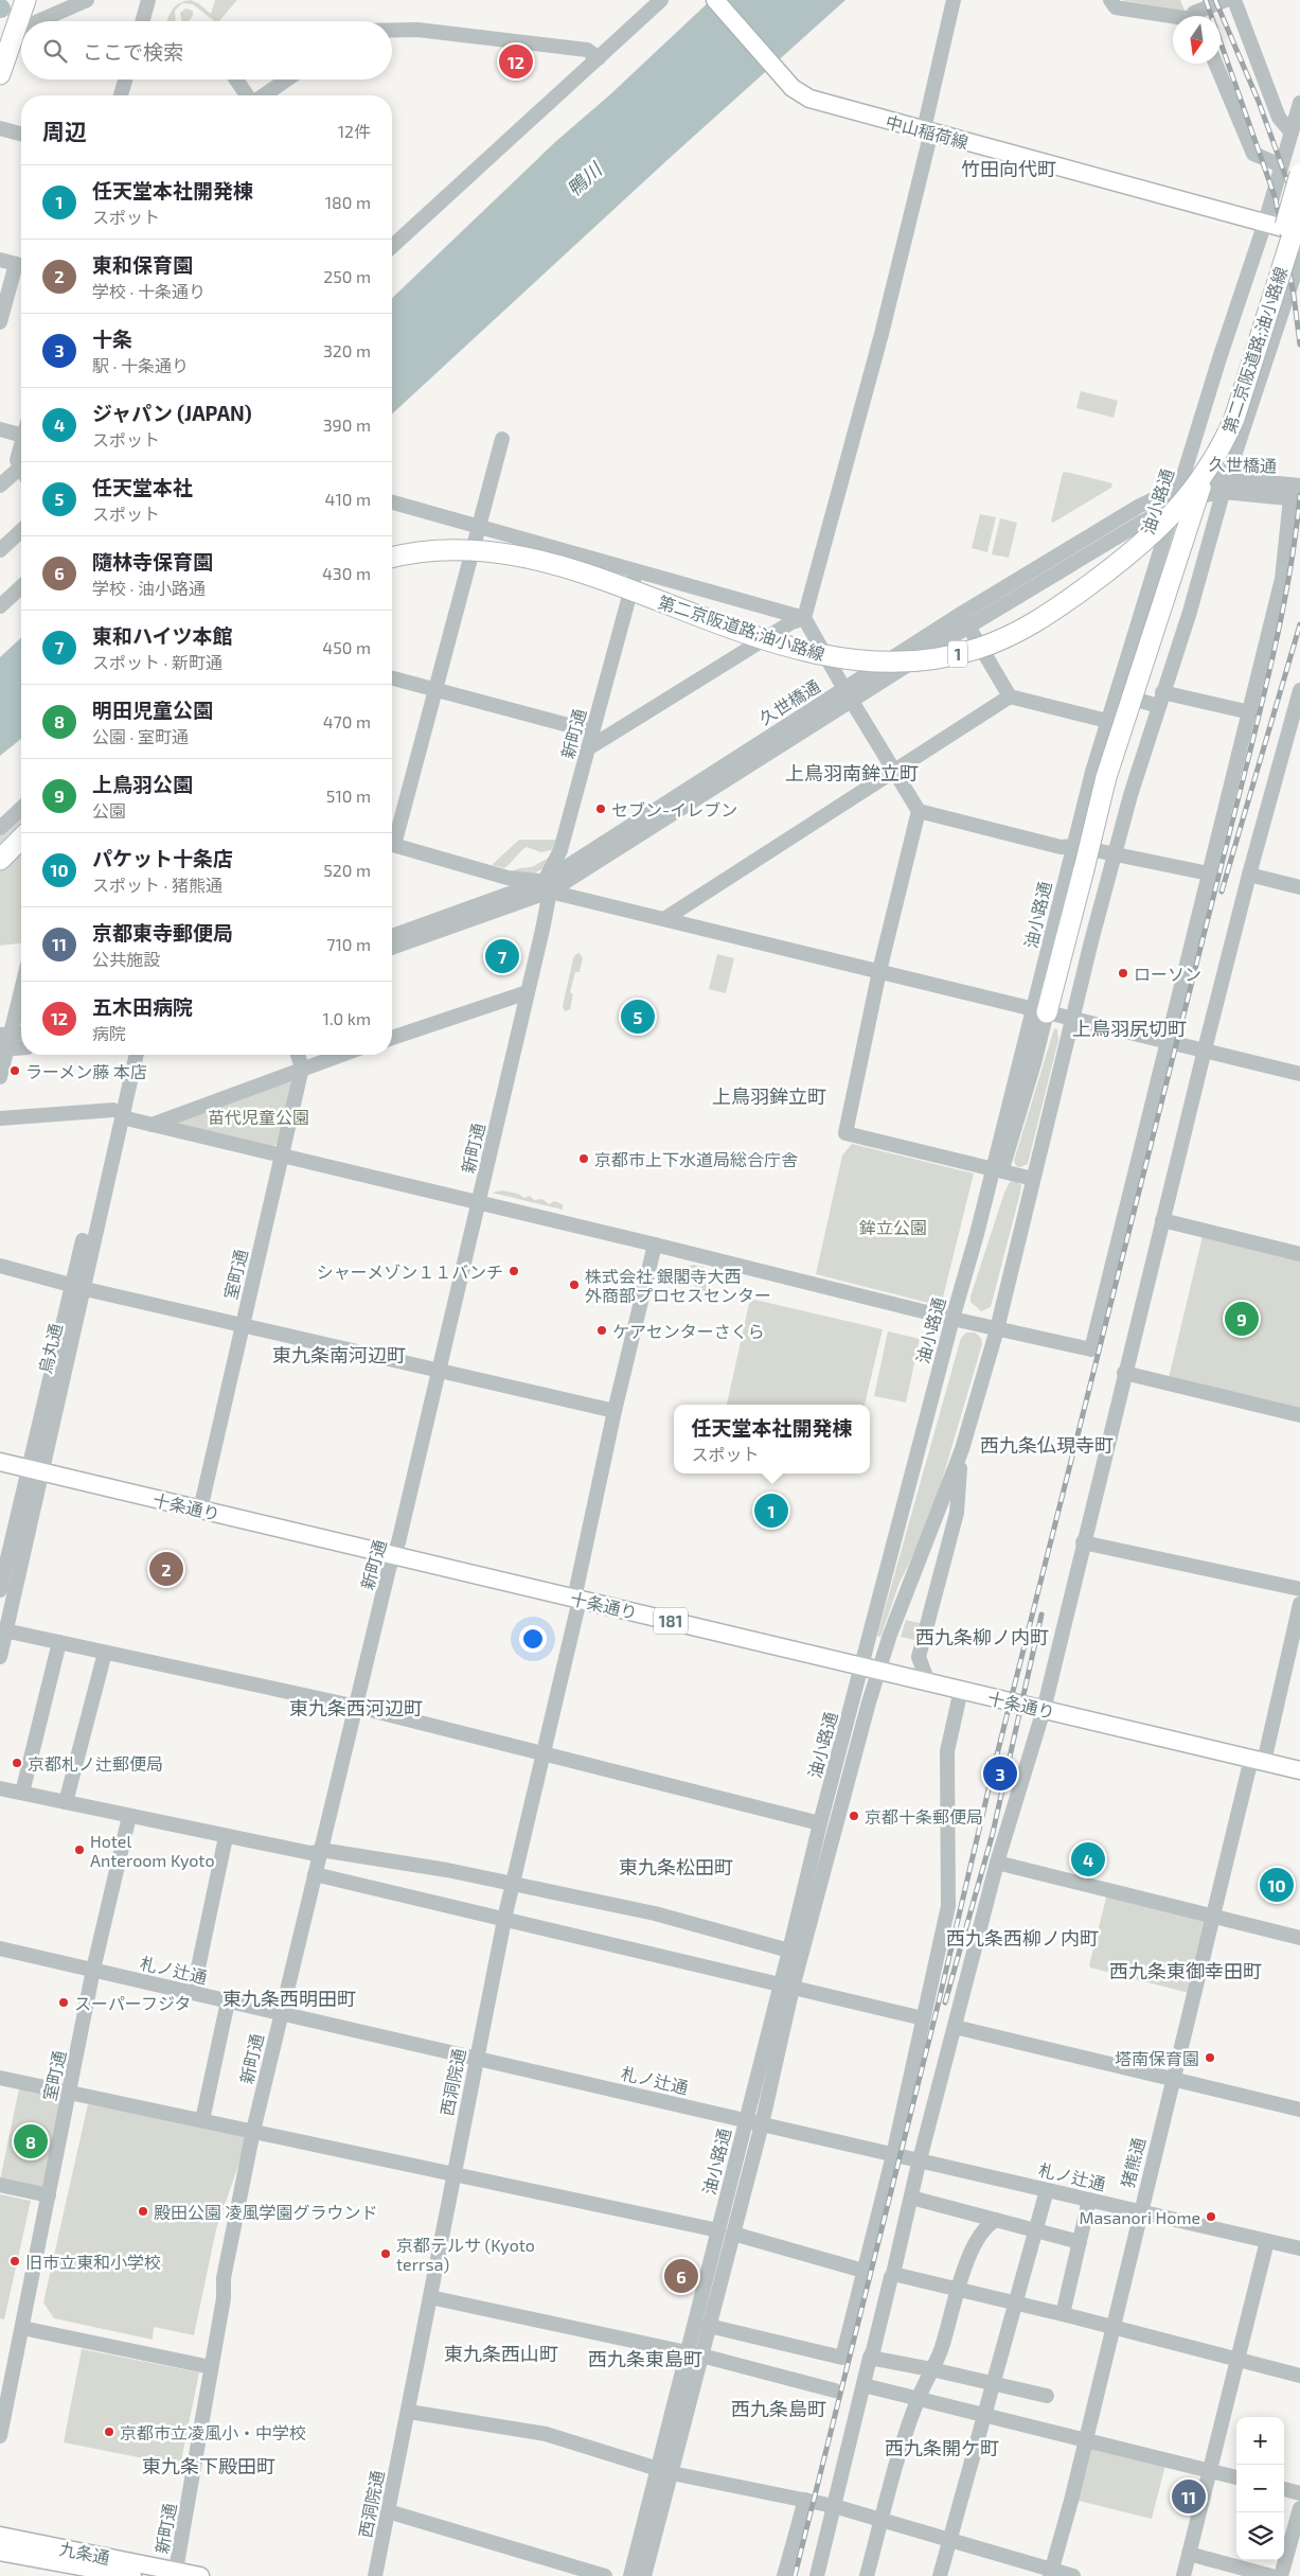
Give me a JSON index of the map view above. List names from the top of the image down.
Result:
{
  "streets": {
    "highway": ["第二京阪道路;油小路線", "1"],
    "main road": [
      "中山稲荷線",
      "十条通り",
      "181",
      "九条通"
    ],
    "street": [
      "久世橋通",
      "油小路通",
      "新町通",
      "室町通",
      "烏丸通",
      "札ノ辻通",
      "西洞院通",
      "猪熊通"
    ]
  },
  "crossings": [
    ["中山稲荷線", "油小路通"],
    ["久世橋通", "油小路通"],
    ["久世橋通", "新町通"],
    ["油小路通", "十条通り"],
    ["油小路通", "札ノ辻通"],
    ["新町通", "十条通り"],
    ["新町通", "札ノ辻通"],
    ["新町通", "九条通"],
    ["室町通", "十条通り"],
    ["室町通", "札ノ辻通"],
    ["烏丸通", "十条通り"],
    ["十条通り", "西洞院通"],
    ["十条通り", "猪熊通"],
    ["札ノ辻通", "西洞院通"],
    ["札ノ辻通", "猪熊通"]
  ],
  "districts": [
    "竹田向代町",
    "上鳥羽南鉾立町",
    "上鳥羽尻切町",
    "上鳥羽鉾立町",
    "東九条南河辺町",
    "西九条仏現寺町",
    "西九条柳ノ内町",
    "東九条西河辺町",
    "東九条松田町",
    "西九条西柳ノ内町",
    "西九条東御幸田町",
    "東九条西明田町",
    "東九条西山町",
    "西九条東島町",
    "西九条島町",
    "西九条開ケ町",
    "東九条下殿田町"
  ],
  "water": ["鴨川"],
  "parks": ["苗代児童公園", "鉾立公園"],
  "places": [
    "セブン-イレブン",
    "ローソン",
    "ラーメン藤 本店",
    "京都市上下水道局総合庁舎",
    "シャーメゾン１１バンチ",
    "株式会社 銀閣寺大西 外商部プロセスセンター",
    "ケアセンターさくら",
    "京都札ノ辻郵便局",
    "京都十条郵便局",
    "Hotel Anteroom Kyoto",
    "スーパーフジタ",
    "塔南保育園",
    "殿田公園 凌風学園グラウンド",
    "Masanori Home",
    "京都テルサ (Kyoto terrsa)",
    "旧市立東和小学校",
    "京都市立凌風小・中学校"
  ],
  "north": "bottom",
  "page": {
    "search": "ここで検索",
    "pins": [
      "12",
      "7",
      "5",
      "9",
      "1",
      "2",
      "3",
      "4",
      "10",
      "8",
      "6",
      "11"
    ],
    "heading": ["周辺", "12件"],
    "list": [
      {
        "mark": "1",
        "name": "任天堂本社開発棟",
        "note": "スポット",
        "value": "180 m"
      },
      {
        "mark": "2",
        "name": "東和保育園",
        "note": "学校 · 十条通り",
        "value": "250 m"
      },
      {
        "mark": "3",
        "name": "十条",
        "note": "駅 · 十条通り",
        "value": "320 m"
      },
      {
        "mark": "4",
        "name": "ジャパン (JAPAN)",
        "note": "スポット",
        "value": "390 m"
      },
      {
        "mark": "5",
        "name": "任天堂本社",
        "note": "スポット",
        "value": "410 m"
      },
      {
        "mark": "6",
        "name": "隨林寺保育園",
        "note": "学校 · 油小路通",
        "value": "430 m"
      },
      {
        "mark": "7",
        "name": "東和ハイツ本館",
        "note": "スポット · 新町通",
        "value": "450 m"
      },
      {
        "mark": "8",
        "name": "明田児童公園",
        "note": "公園 · 室町通",
        "value": "470 m"
      },
      {
        "mark": "9",
        "name": "上鳥羽公園",
        "note": "公園",
        "value": "510 m"
      },
      {
        "mark": "10",
        "name": "パケット十条店",
        "note": "スポット · 猪熊通",
        "value": "520 m"
      },
      {
        "mark": "11",
        "name": "京都東寺郵便局",
        "note": "公共施設",
        "value": "710 m"
      },
      {
        "mark": "12",
        "name": "五木田病院",
        "note": "病院",
        "value": "1.0 km"
      }
    ],
    "popup": ["任天堂本社開発棟", "スポット"],
    "map_buttons": ["+", "−"]
  }
}
